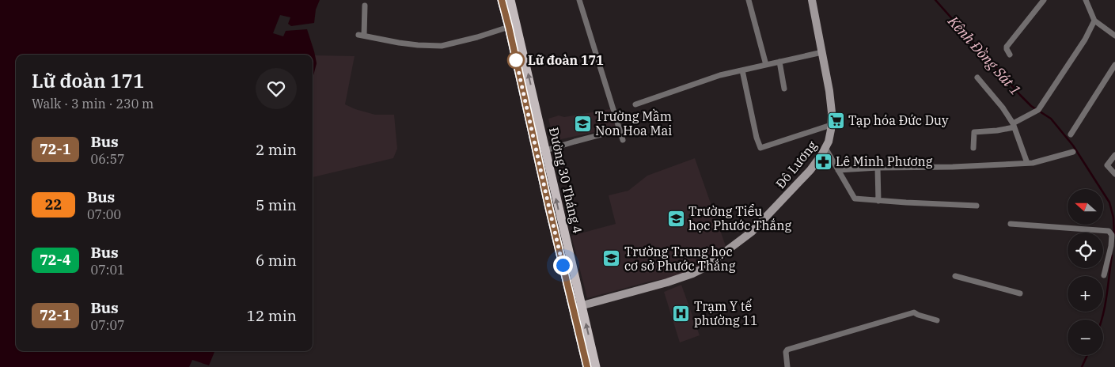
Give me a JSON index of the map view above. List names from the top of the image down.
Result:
{
  "streets": {
    "main road": ["Đường 30 Tháng 4"],
    "street": ["Đô Lương"]
  },
  "crossings": [
    ["Đô Lương", "Đường 30 Tháng 4"]
  ],
  "water": ["Kênh Đồng Sát 1"],
  "places": {
    "other": ["Lữ đoàn 171"],
    "supermarket": ["Tạp hóa Đức Duy"],
    "school or university": ["Trường Mầm Non Hoa Mai", "Trường Tiểu học Phước Thắng", "Trường Trung học cơ sở Phước Thắng"],
    "pharmacy": ["Lê Minh Phương"],
    "hospital": ["Trạm Y tế phường 11"]
  },
  "lines": ["bus line 72-1"],
  "north": "left",
  "page": {
    "heading": ["Lữ đoàn 171", "Walk · 3 min · 230 m"],
    "list": [
      {
        "mark": "72-1",
        "name": "Bus",
        "note": "06:57",
        "value": "2 min"
      },
      {
        "mark": "22",
        "name": "Bus",
        "note": "07:00",
        "value": "5 min"
      },
      {
        "mark": "72-4",
        "name": "Bus",
        "note": "07:01",
        "value": "6 min"
      },
      {
        "mark": "72-1",
        "name": "Bus",
        "note": "07:07",
        "value": "12 min"
      }
    ],
    "map_buttons": ["+", "−"]
  }
}
